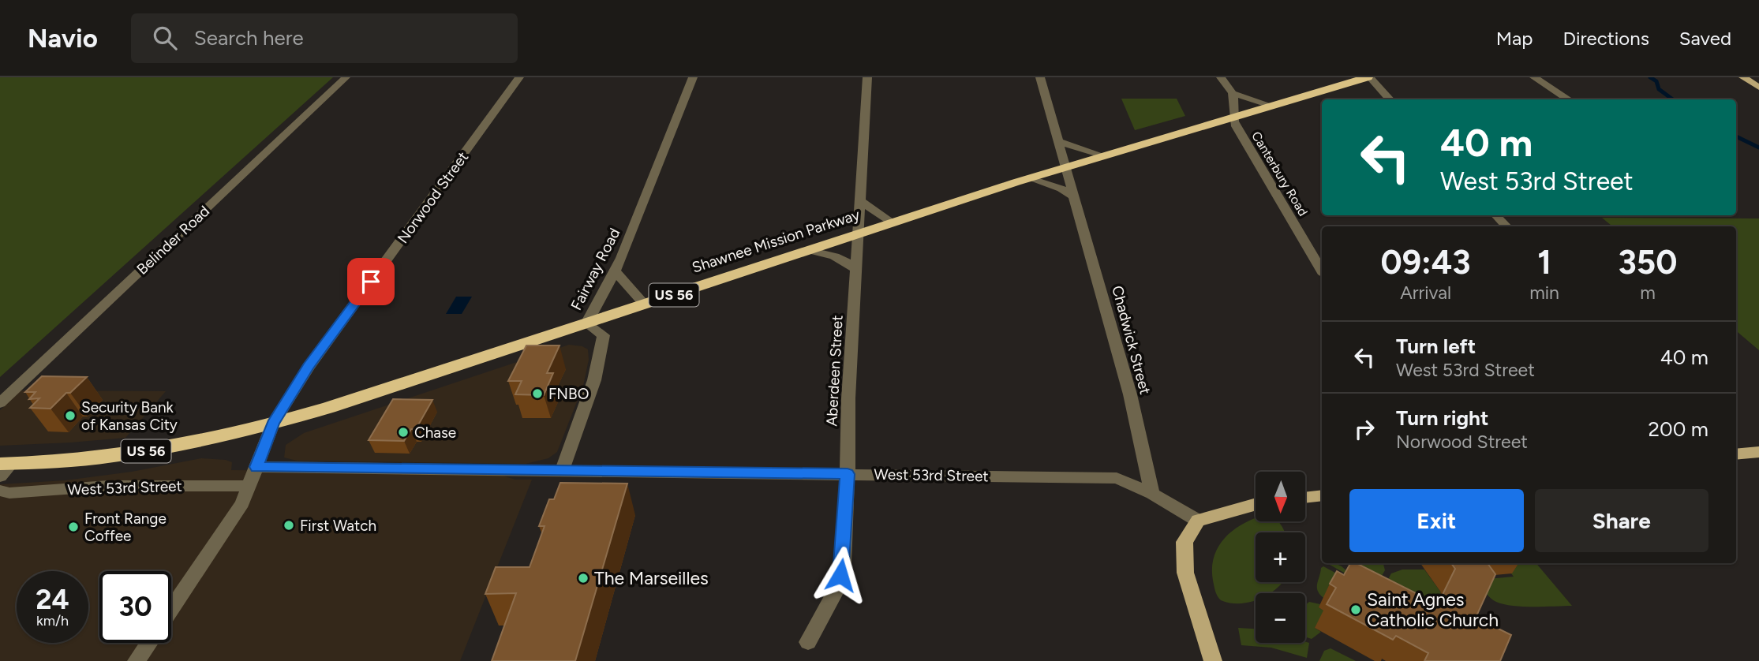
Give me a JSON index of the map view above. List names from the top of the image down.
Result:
{
  "streets": {
    "highway": ["Shawnee Mission Parkway", "US 56"],
    "street": [
      "Canterbury Road",
      "Norwood Street",
      "Belinder Road",
      "Fairway Road",
      "Chadwick Street",
      "Aberdeen Street",
      "West 53rd Street"
    ]
  },
  "crossings": [
    ["Canterbury Road", "Shawnee Mission Parkway"],
    ["Norwood Street", "Shawnee Mission Parkway"],
    ["Norwood Street", "West 53rd Street"],
    ["Shawnee Mission Parkway", "Fairway Road"],
    ["Shawnee Mission Parkway", "Chadwick Street"],
    ["Shawnee Mission Parkway", "Aberdeen Street"],
    ["Fairway Road", "West 53rd Street"],
    ["Chadwick Street", "West 53rd Street"],
    ["Aberdeen Street", "West 53rd Street"]
  ],
  "places": [
    "FNBO",
    "Security Bank of Kansas City",
    "Chase",
    "First Watch",
    "Front Range Coffee",
    "The Marseilles",
    "Saint Agnes Catholic Church"
  ],
  "north": "bottom",
  "page": {
    "header": "Navio",
    "search": "Search here",
    "nav": ["Map", "Directions", "Saved"],
    "turn": ["40 m", "West 53rd Street"],
    "eta": [
      "09:43",
      "Arrival",
      "1",
      "min",
      "350",
      "m"
    ],
    "list": [
      {
        "name": "Turn left",
        "note": "West 53rd Street",
        "value": "40 m"
      },
      {
        "name": "Turn right",
        "note": "Norwood Street",
        "value": "200 m"
      }
    ],
    "map_buttons": ["+", "−"],
    "buttons": ["Exit", "Share"],
    "speed": "24 km/h",
    "limit": "30"
  }
}
